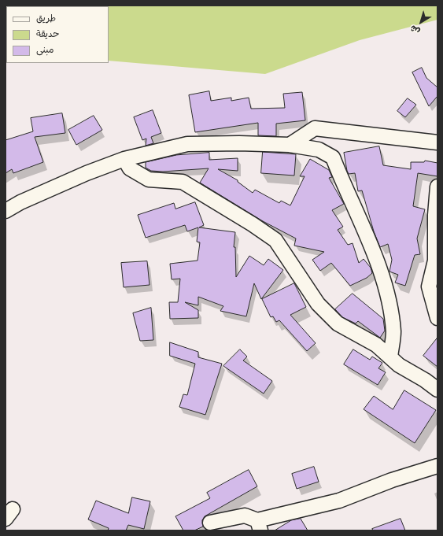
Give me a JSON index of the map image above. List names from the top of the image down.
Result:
{
  "legend": ["طريق", "حديقة", "مبنى"],
  "north": "bottom left"
}
